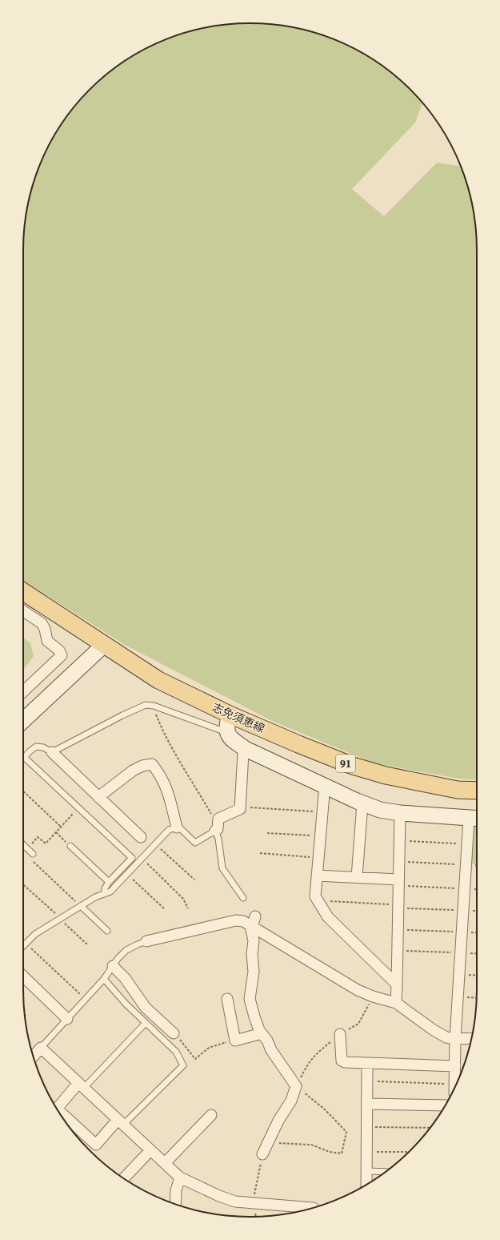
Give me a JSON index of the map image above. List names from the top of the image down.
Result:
{
  "streets": {
    "main road": ["志免須恵線", "91"]
  }
}
